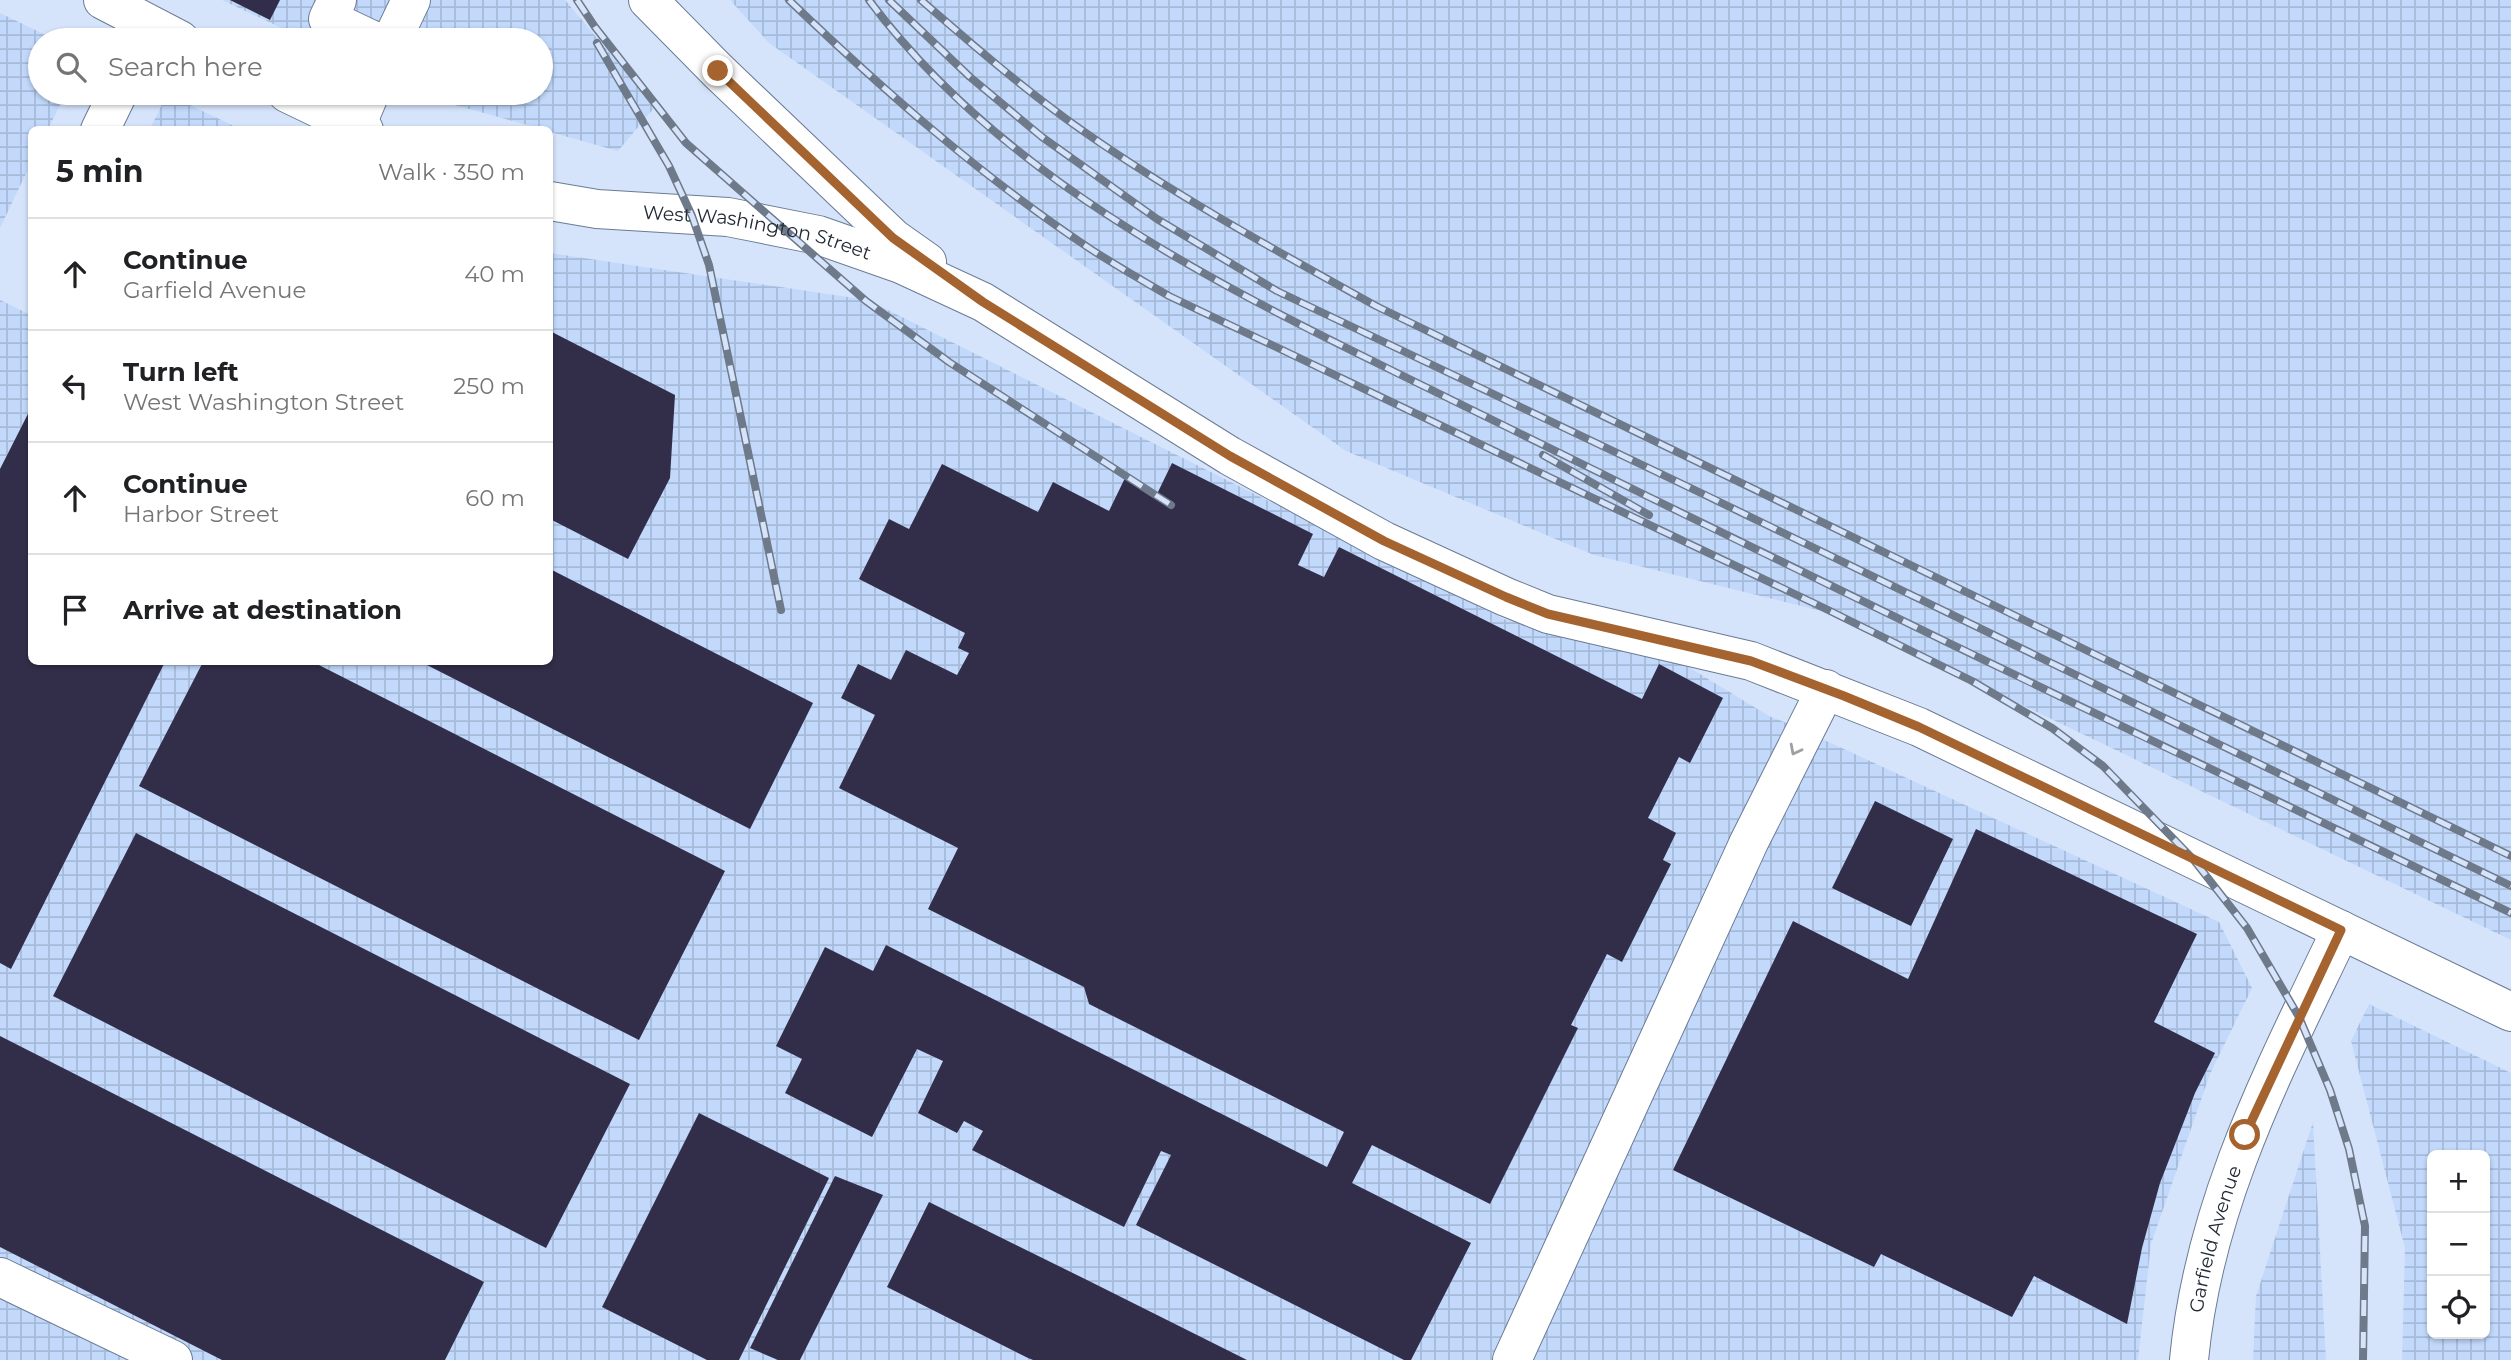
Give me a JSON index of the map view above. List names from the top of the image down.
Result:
{
  "streets": {
    "street": ["West Washington Street", "Garfield Avenue"]
  },
  "crossings": [
    ["West Washington Street", "Garfield Avenue"]
  ],
  "page": {
    "search": "Search here",
    "heading": ["5 min", "Walk · 350 m"],
    "list": [
      ["Continue", "Garfield Avenue", "40 m"],
      ["Turn left", "West Washington Street", "250 m"],
      ["Continue", "Harbor Street", "60 m"],
      "Arrive at destination"
    ],
    "map_buttons": ["+", "−"]
  }
}
